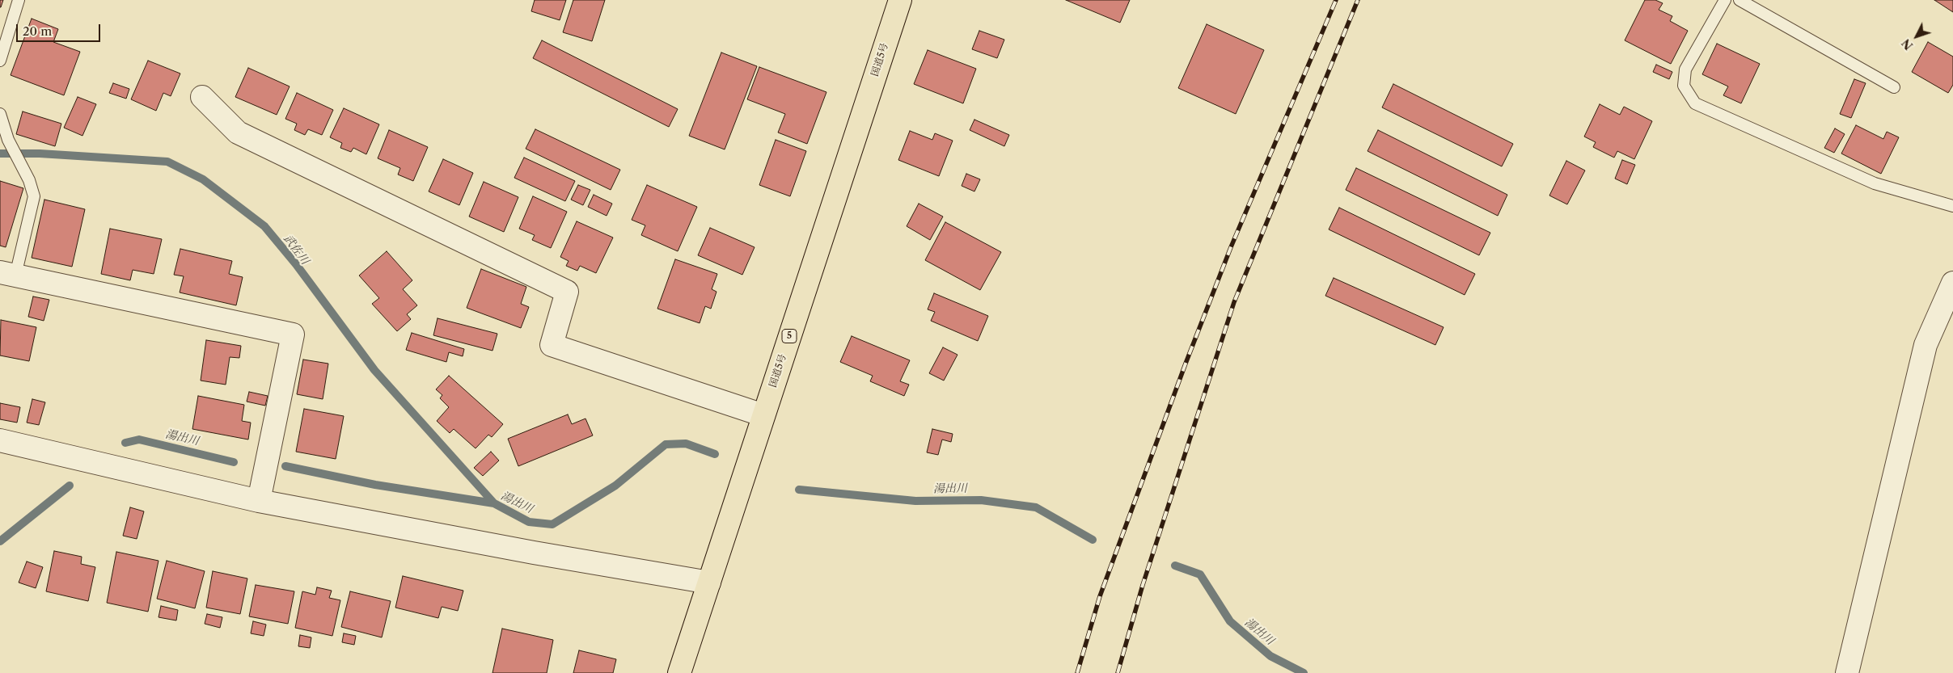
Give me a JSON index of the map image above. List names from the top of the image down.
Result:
{
  "streets": {
    "highway": ["国道5号", "5"]
  },
  "water": ["武佐川", "湯出川"],
  "scale_bar": "20 m",
  "north": "bottom left"
}
